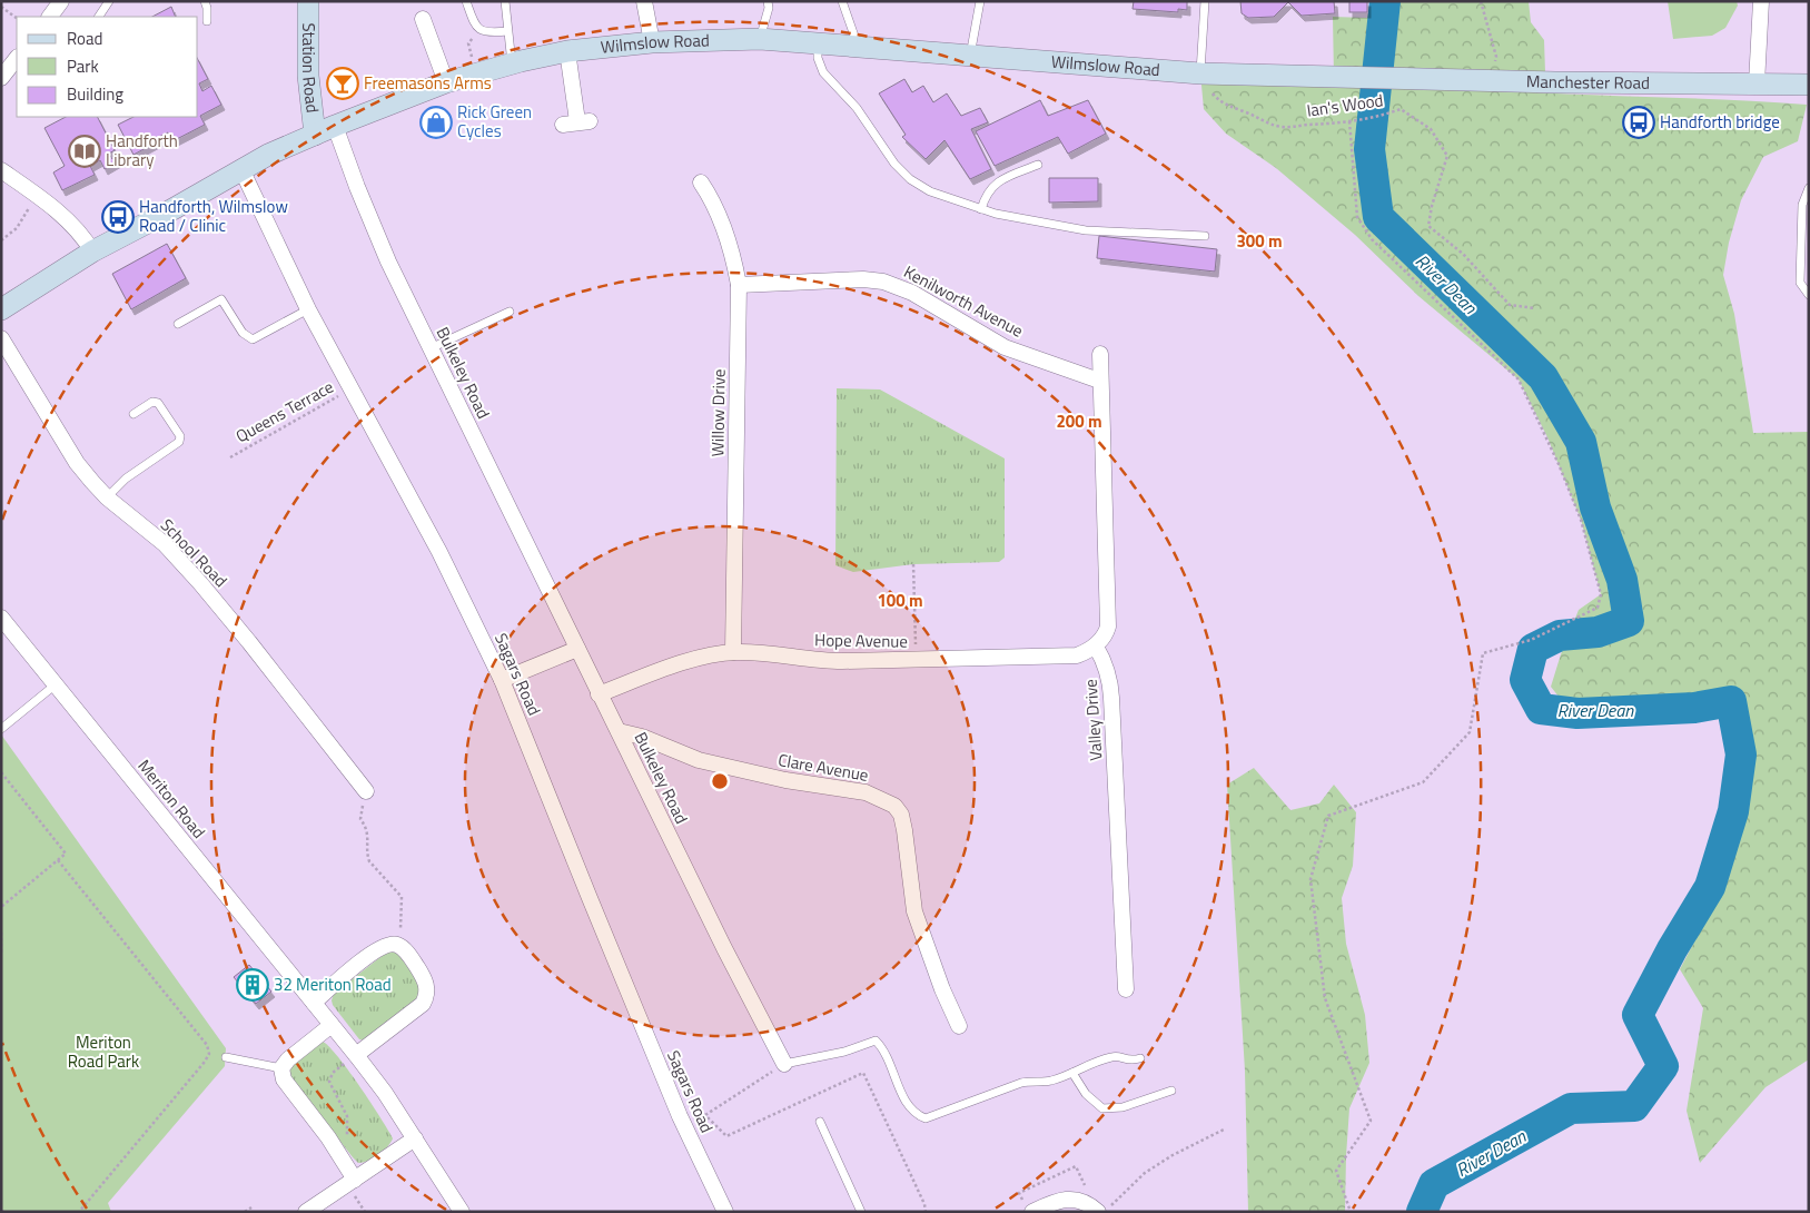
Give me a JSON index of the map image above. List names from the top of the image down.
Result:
{
  "streets": {
    "street": [
      "Wilmslow Road",
      "Station Road",
      "Manchester Road",
      "Kenilworth Avenue",
      "Bulkeley Road",
      "Willow Drive",
      "School Road",
      "Hope Avenue",
      "Sagars Road",
      "Valley Drive",
      "Clare Avenue",
      "Meriton Road"
    ],
    "path": ["Ian's Wood", "Queens Terrace"]
  },
  "crossings": [
    ["Wilmslow Road", "Station Road"],
    ["Wilmslow Road", "Manchester Road"],
    ["Wilmslow Road", "Ian's Wood"],
    ["Wilmslow Road", "Bulkeley Road"],
    ["Wilmslow Road", "Sagars Road"],
    ["Kenilworth Avenue", "Willow Drive"],
    ["Bulkeley Road", "Hope Avenue"],
    ["Bulkeley Road", "Clare Avenue"],
    ["Queens Terrace", "Sagars Road"],
    ["Willow Drive", "Hope Avenue"],
    ["Hope Avenue", "Valley Drive"]
  ],
  "water": ["River Dean"],
  "parks": ["Meriton Road Park"],
  "places": {
    "bar": ["Freemasons Arms"],
    "shop": ["Rick Green Cycles"],
    "bus stop": ["Handforth bridge", "Handforth, Wilmslow Road / Clinic"],
    "library": ["Handforth Library"],
    "building": ["32 Meriton Road"]
  },
  "legend": ["Road", "Park", "Building"],
  "rings": ["300 m", "200 m", "100 m"]
}
